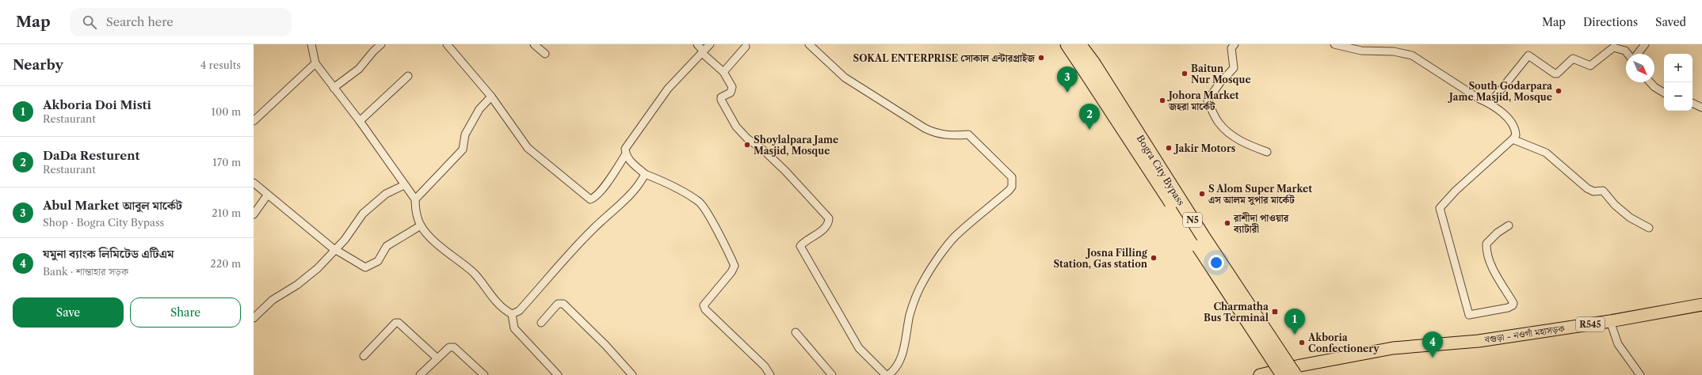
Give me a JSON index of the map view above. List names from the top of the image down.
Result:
{
  "streets": {
    "highway": ["Bogra City Bypass", "N5"],
    "main road": ["R545", "বগুড়া - নওগাঁ মহাসড়ক"]
  },
  "places": {
    "other": [
      "SOKAL ENTERPRISE সোকাল এন্টারপ্রাইজ",
      "Baitun Nur Mosque",
      "South Godarpara Jame Masjid, Mosque",
      "Johora Market জহরা মার্কেট",
      "Shoylalpara Jame Masjid, Mosque",
      "Jakir Motors",
      "S Alom Super Market এস আলম সুপার মার্কেট",
      "রাশীদা পাওয়ার ব্যাটারী",
      "Josna Filling Station, Gas station",
      "Akboria Confectionery"
    ],
    "transit": ["Charmatha Bus Terminal"]
  },
  "north": "bottom right",
  "page": {
    "header": "Map",
    "search": "Search here",
    "nav": ["Map", "Directions", "Saved"],
    "heading": ["Nearby", "4 results"],
    "map_buttons": ["+", "−"],
    "pins": [
      "3",
      "2",
      "1",
      "4"
    ],
    "list": [
      {
        "mark": "1",
        "name": "Akboria Doi Misti",
        "note": "Restaurant",
        "value": "100 m"
      },
      {
        "mark": "2",
        "name": "DaDa Resturent",
        "note": "Restaurant",
        "value": "170 m"
      },
      {
        "mark": "3",
        "name": "Abul Market আবুল মার্কেট",
        "note": "Shop · Bogra City Bypass",
        "value": "210 m"
      },
      {
        "mark": "4",
        "name": "যমুনা ব্যাংক লিমিটেড এটিএম",
        "note": "Bank · শান্তাহার সড়ক",
        "value": "220 m"
      }
    ],
    "buttons": ["Save", "Share"]
  }
}
